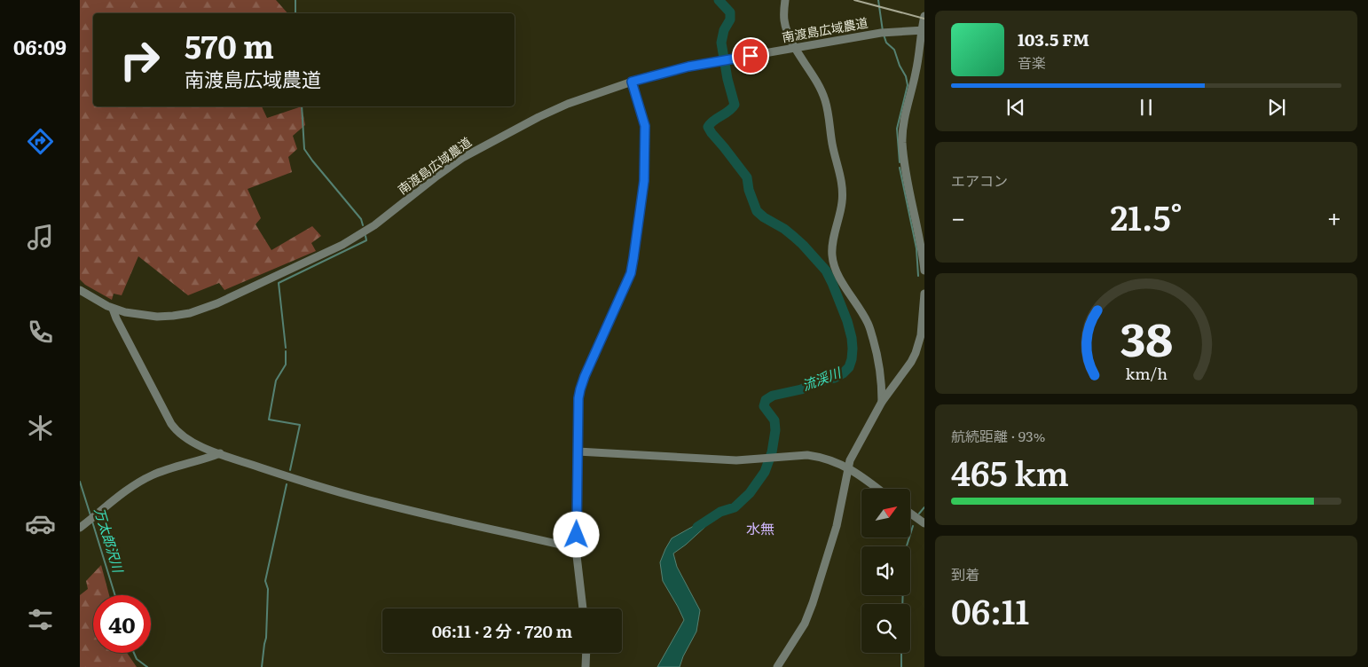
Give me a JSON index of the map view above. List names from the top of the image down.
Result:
{
  "streets": {
    "street": ["南渡島広域農道"]
  },
  "districts": ["水無"],
  "water": ["流渓川", "万太郎沢川"],
  "north": "top right",
  "page": {
    "tabs": "06:09",
    "turn": ["570 m", "南渡島広域農道"],
    "song": ["103.5 FM", "音楽"],
    "tile": [
      "エアコン",
      ["航続距離 · 93%", "465 km"],
      ["到着", "06:11"]
    ],
    "heat": ["−", "21.5°", "+"],
    "limit": "40",
    "trip": "06:11 · 2 分 · 720 m",
    "gauge": ["38", "km/h"]
  }
}
